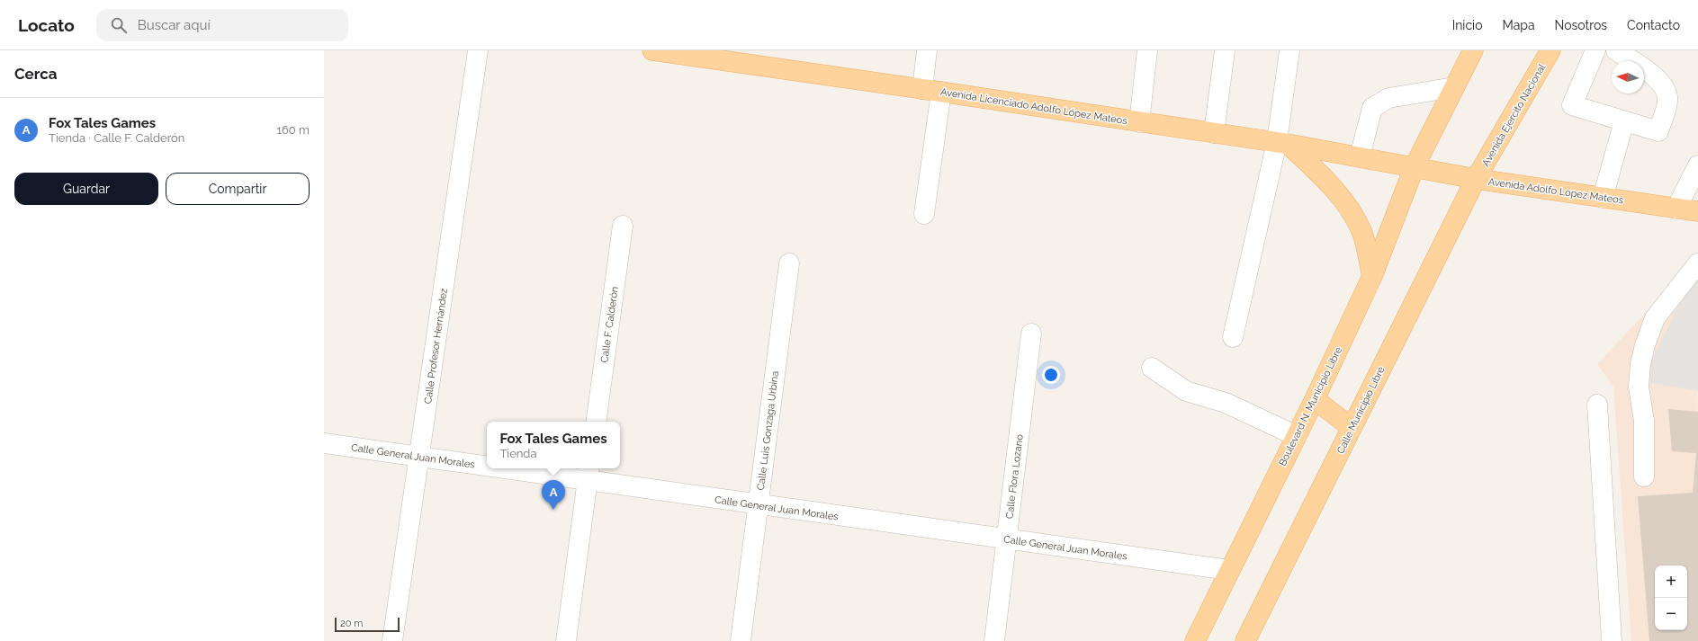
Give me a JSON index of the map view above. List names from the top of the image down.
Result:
{
  "streets": {
    "main road": [
      "Avenida Licenciado Adolfo López Mateos",
      "Avenida Ejercito Nacional",
      "Avenida Adolfo Lopez Mateos",
      "Boulevard N. Municipio Libre",
      "Calle Municipio Libre"
    ],
    "street": [
      "Calle F. Calderón",
      "Calle Profesor Hernández",
      "Calle Luis Gonzaga Urbina",
      "Calle General Juan Morales",
      "Calle Flora Lozano"
    ]
  },
  "crossings": [
    ["Avenida Licenciado Adolfo López Mateos", "Avenida Adolfo Lopez Mateos"],
    ["Avenida Licenciado Adolfo López Mateos", "Boulevard N. Municipio Libre"],
    ["Avenida Ejercito Nacional", "Avenida Adolfo Lopez Mateos"],
    ["Avenida Ejercito Nacional", "Calle Municipio Libre"],
    ["Avenida Adolfo Lopez Mateos", "Boulevard N. Municipio Libre"],
    ["Avenida Adolfo Lopez Mateos", "Calle Municipio Libre"],
    ["Calle Profesor Hernández", "Calle General Juan Morales"],
    ["Boulevard N. Municipio Libre", "Calle General Juan Morales"],
    ["Calle Luis Gonzaga Urbina", "Calle General Juan Morales"],
    ["Calle General Juan Morales", "Calle Flora Lozano"]
  ],
  "scale_bar": "20 m",
  "north": "left",
  "page": {
    "header": "Locato",
    "search": "Buscar aquí",
    "nav": [
      "Inicio",
      "Mapa",
      "Nosotros",
      "Contacto"
    ],
    "heading": "Cerca",
    "list": [
      {
        "mark": "A",
        "name": "Fox Tales Games",
        "note": "Tienda · Calle F. Calderón",
        "value": "160 m"
      }
    ],
    "buttons": ["Guardar", "Compartir"],
    "popup": ["Fox Tales Games", "Tienda"],
    "pins": "A",
    "map_buttons": ["+", "−"],
    "scale": "20 m"
  }
}
